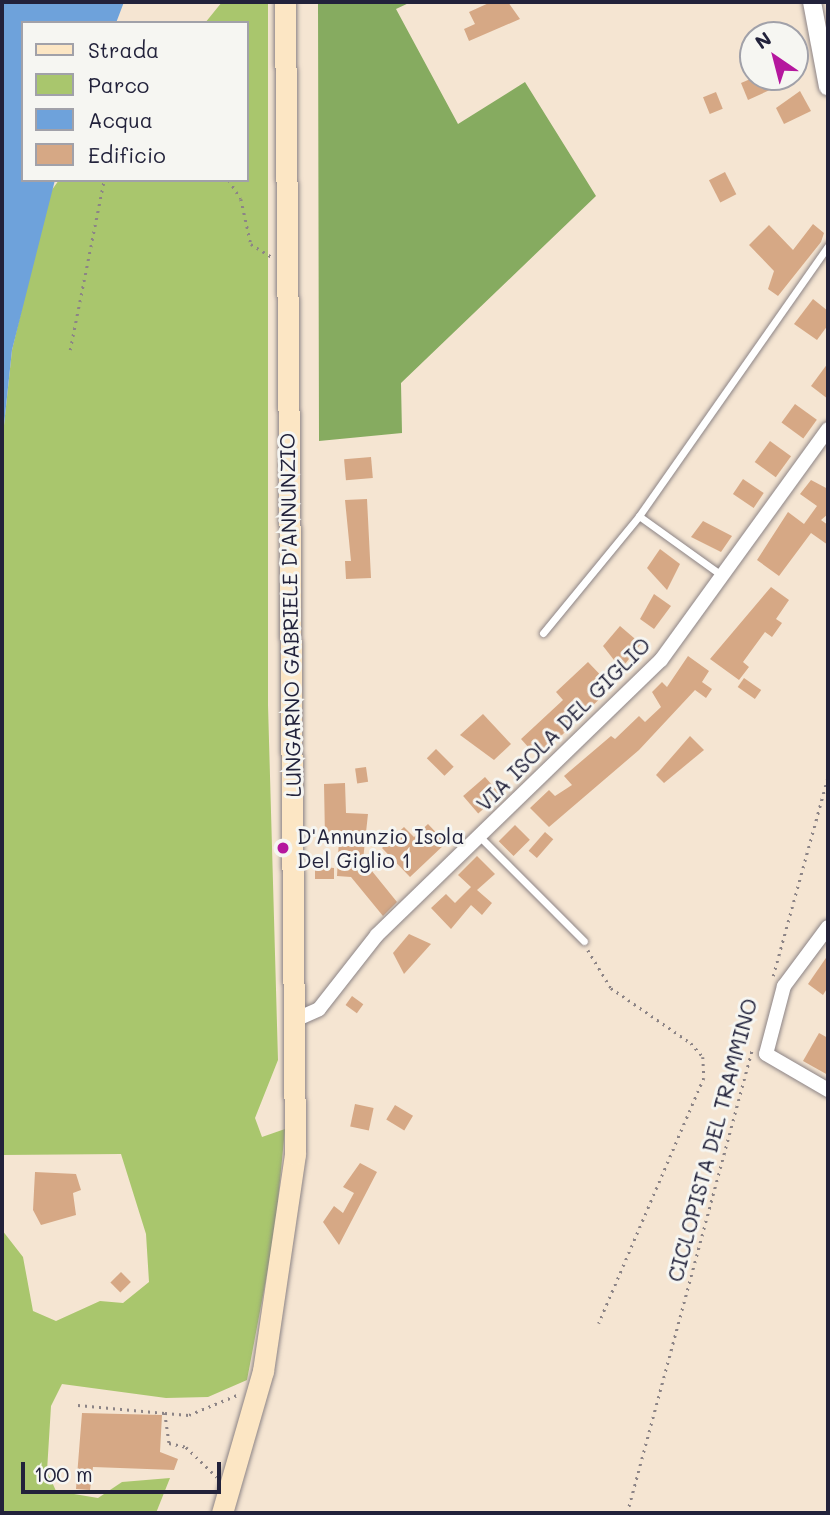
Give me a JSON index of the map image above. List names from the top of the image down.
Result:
{
  "streets": {
    "main road": ["LUNGARNO GABRIELE D'ANNUNZIO"],
    "street": ["VIA ISOLA DEL GIGLIO"],
    "path": ["CICLOPISTA DEL TRAMMINO"]
  },
  "crossings": [
    ["LUNGARNO GABRIELE D'ANNUNZIO", "VIA ISOLA DEL GIGLIO"]
  ],
  "places": ["D'Annunzio Isola Del Giglio 1"],
  "legend": [
    "Strada",
    "Parco",
    "Acqua",
    "Edificio"
  ],
  "scale_bar": "100 m",
  "north": "top left"
}
